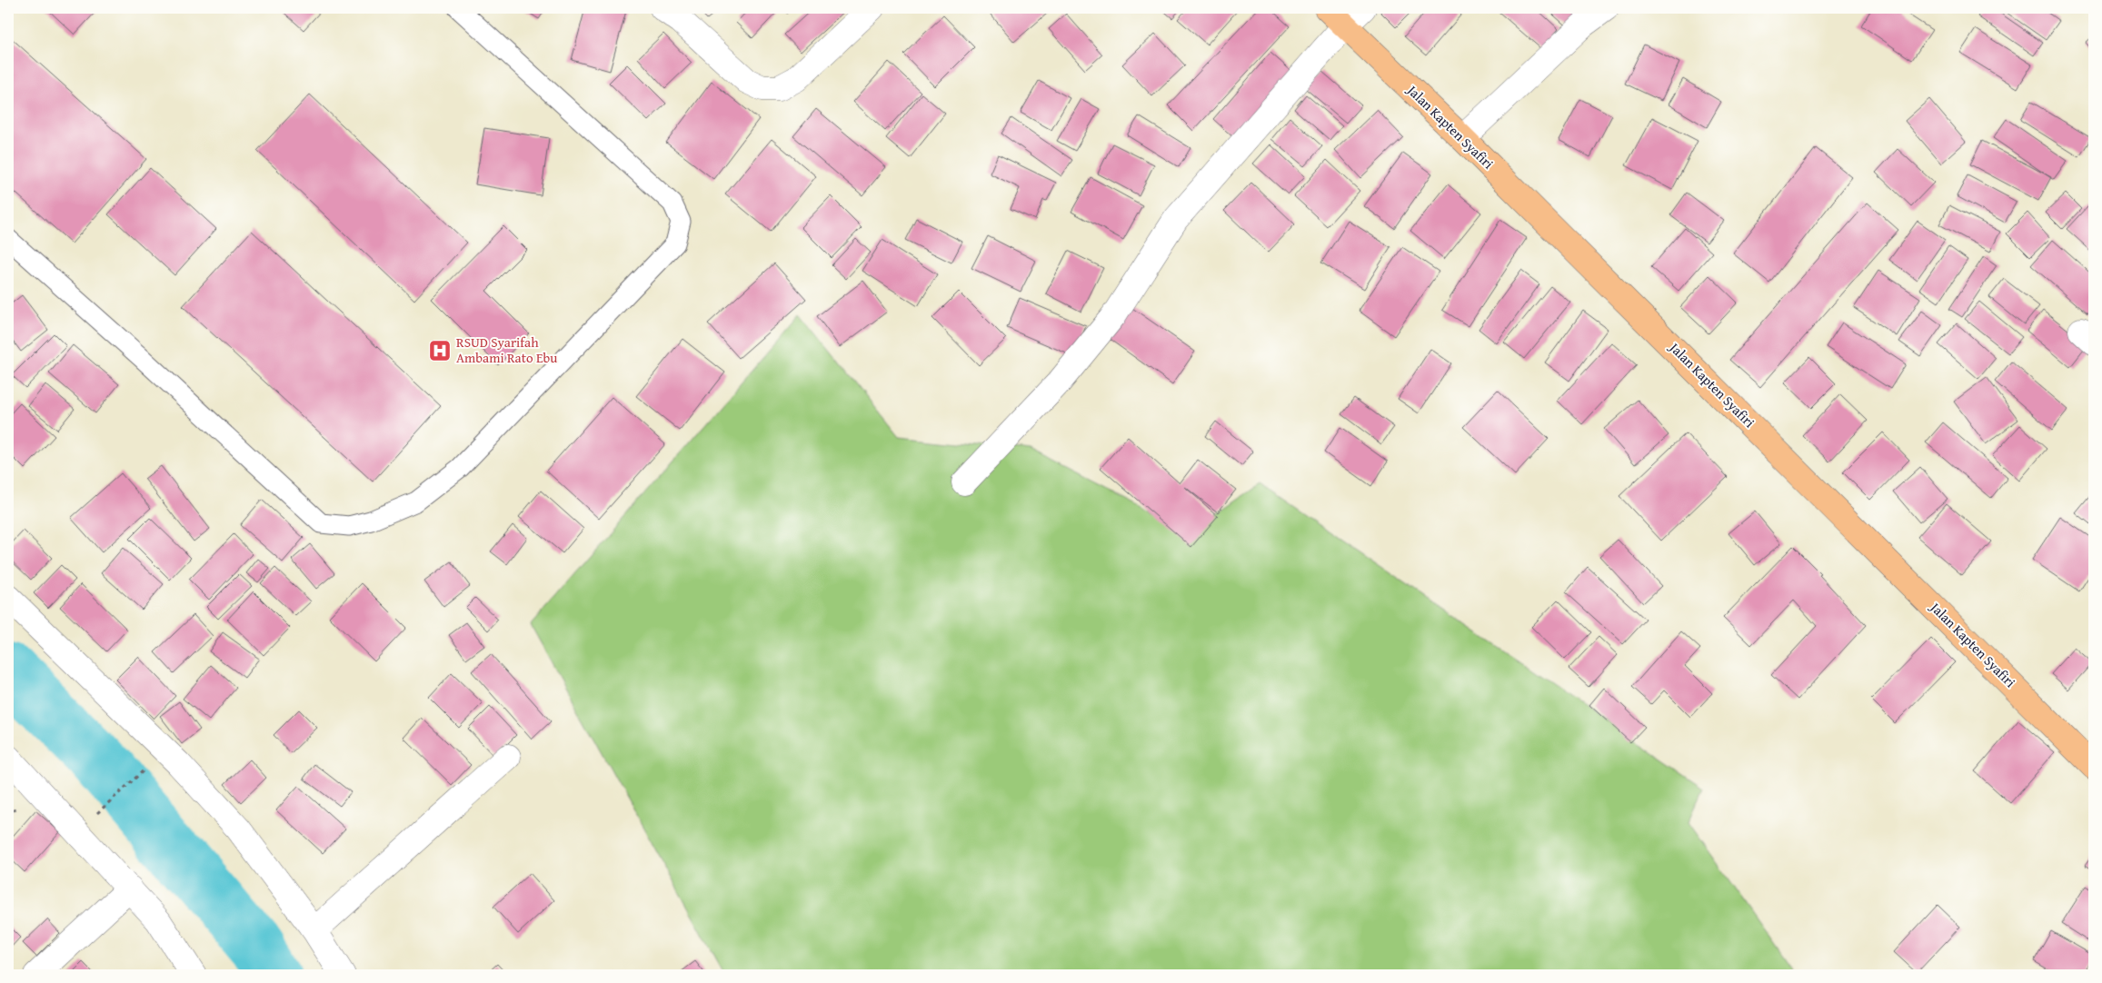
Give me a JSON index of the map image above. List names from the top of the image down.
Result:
{
  "streets": {
    "highway": ["Jalan Kapten Syafiri"]
  },
  "places": {
    "hospital": ["RSUD Syarifah Ambami Rato Ebu"]
  }
}
